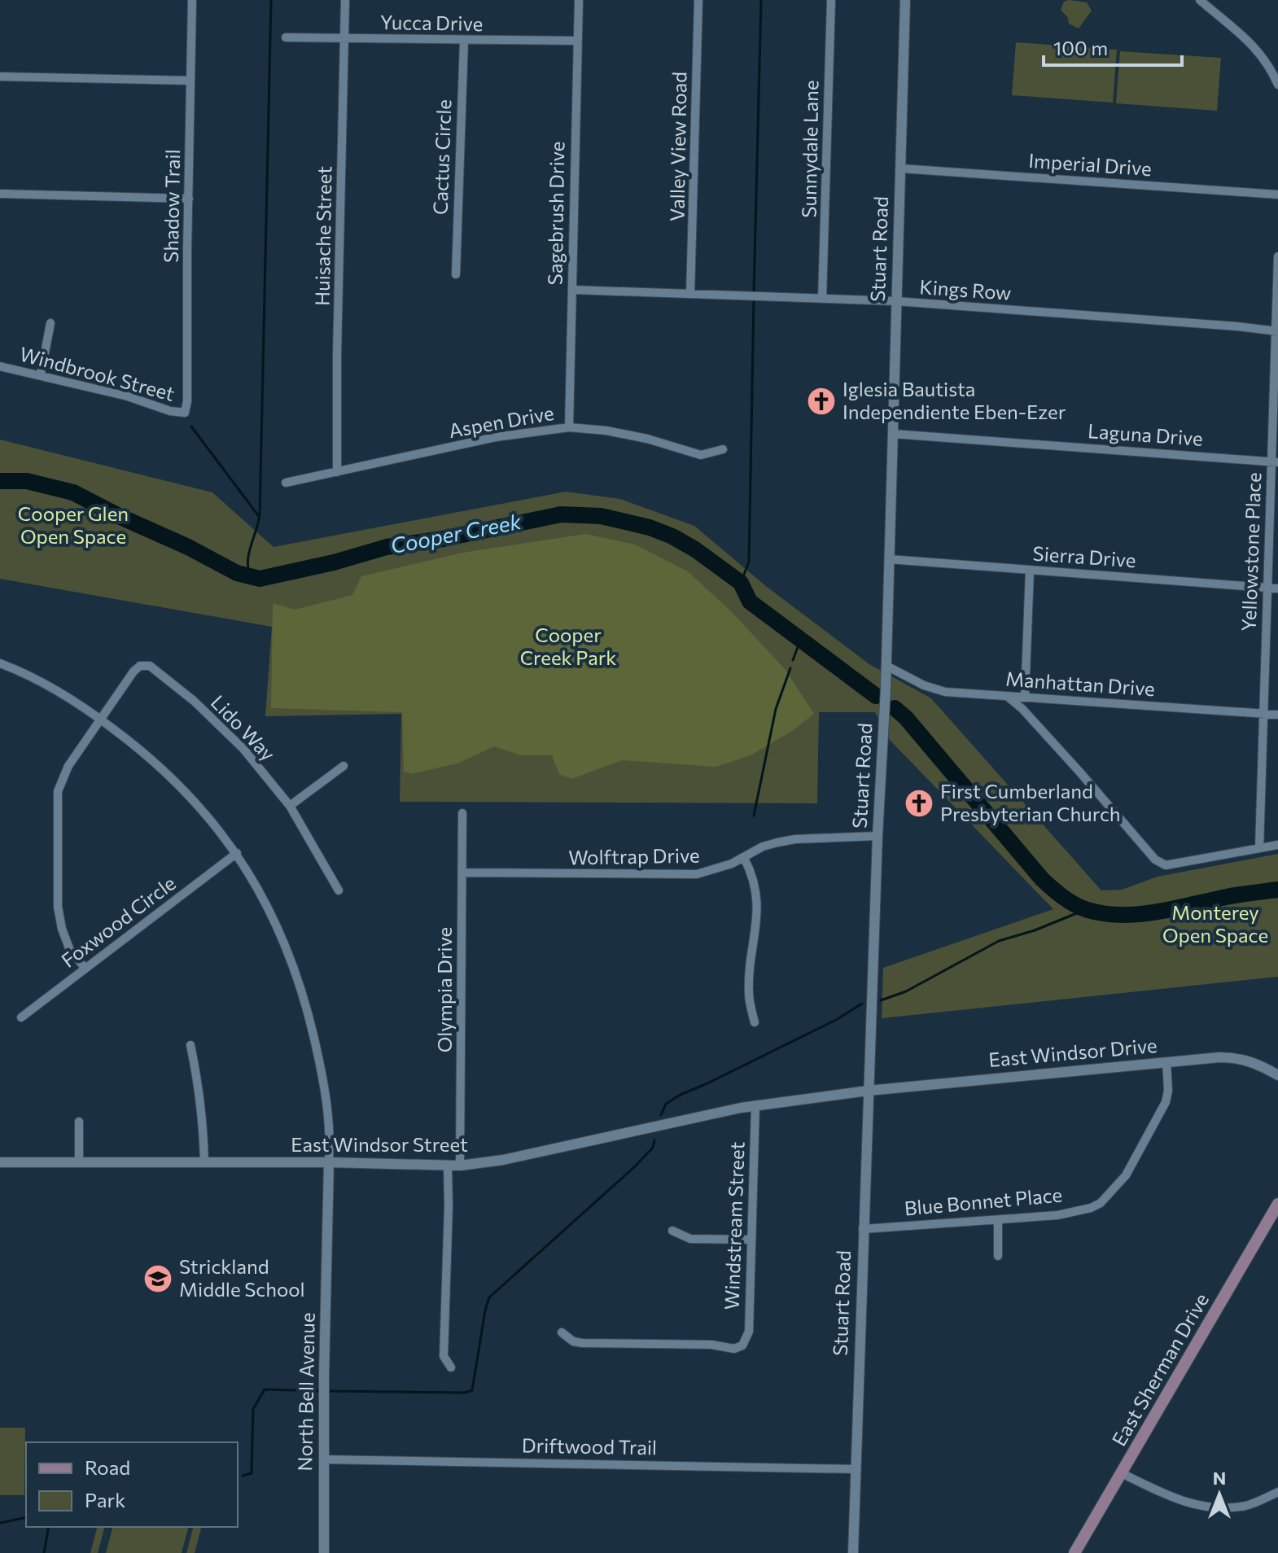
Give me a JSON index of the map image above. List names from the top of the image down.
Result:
{
  "streets": {
    "main road": ["East Sherman Drive"],
    "street": [
      "Yucca Drive",
      "Valley View Road",
      "Sunnydale Lane",
      "Cactus Circle",
      "Imperial Drive",
      "Shadow Trail",
      "Sagebrush Drive",
      "Huisache Street",
      "Stuart Road",
      "Kings Row",
      "Windbrook Street",
      "Aspen Drive",
      "Laguna Drive",
      "Yellowstone Place",
      "Sierra Drive",
      "Manhattan Drive",
      "Lido Way",
      "Wolftrap Drive",
      "Foxwood Circle",
      "Olympia Drive",
      "East Windsor Drive",
      "East Windsor Street",
      "Blue Bonnet Place",
      "Windstream Street",
      "North Bell Avenue",
      "Driftwood Trail"
    ]
  },
  "crossings": [
    ["Yucca Drive", "Cactus Circle"],
    ["Yucca Drive", "Sagebrush Drive"],
    ["Yucca Drive", "Huisache Street"],
    ["Valley View Road", "Kings Row"],
    ["Sunnydale Lane", "Kings Row"],
    ["Imperial Drive", "Stuart Road"],
    ["Shadow Trail", "Windbrook Street"],
    ["Sagebrush Drive", "Kings Row"],
    ["Sagebrush Drive", "Aspen Drive"],
    ["Huisache Street", "Aspen Drive"],
    ["Stuart Road", "Kings Row"],
    ["Stuart Road", "Laguna Drive"],
    ["Stuart Road", "Sierra Drive"],
    ["Stuart Road", "Manhattan Drive"],
    ["Stuart Road", "Wolftrap Drive"],
    ["Stuart Road", "East Windsor Drive"],
    ["Stuart Road", "East Windsor Street"],
    ["Stuart Road", "Blue Bonnet Place"],
    ["Stuart Road", "Driftwood Trail"],
    ["Kings Row", "Yellowstone Place"],
    ["Laguna Drive", "Yellowstone Place"],
    ["Yellowstone Place", "Sierra Drive"],
    ["Yellowstone Place", "Manhattan Drive"],
    ["Lido Way", "North Bell Avenue"],
    ["Wolftrap Drive", "Olympia Drive"],
    ["Foxwood Circle", "North Bell Avenue"],
    ["Olympia Drive", "East Windsor Street"],
    ["East Windsor Drive", "East Windsor Street"],
    ["East Windsor Drive", "Blue Bonnet Place"],
    ["East Windsor Street", "Windstream Street"],
    ["East Windsor Street", "North Bell Avenue"],
    ["North Bell Avenue", "Driftwood Trail"]
  ],
  "water": ["Cooper Creek"],
  "parks": ["Cooper Glen Open Space", "Cooper Creek Park", "Monterey Open Space"],
  "places": {
    "church": ["Iglesia Bautista Independiente Eben-Ezer", "First Cumberland Presbyterian Church"],
    "school or university": ["Strickland Middle School"]
  },
  "legend": ["Road", "Park"],
  "scale_bar": "100 m",
  "north": "top"
}
